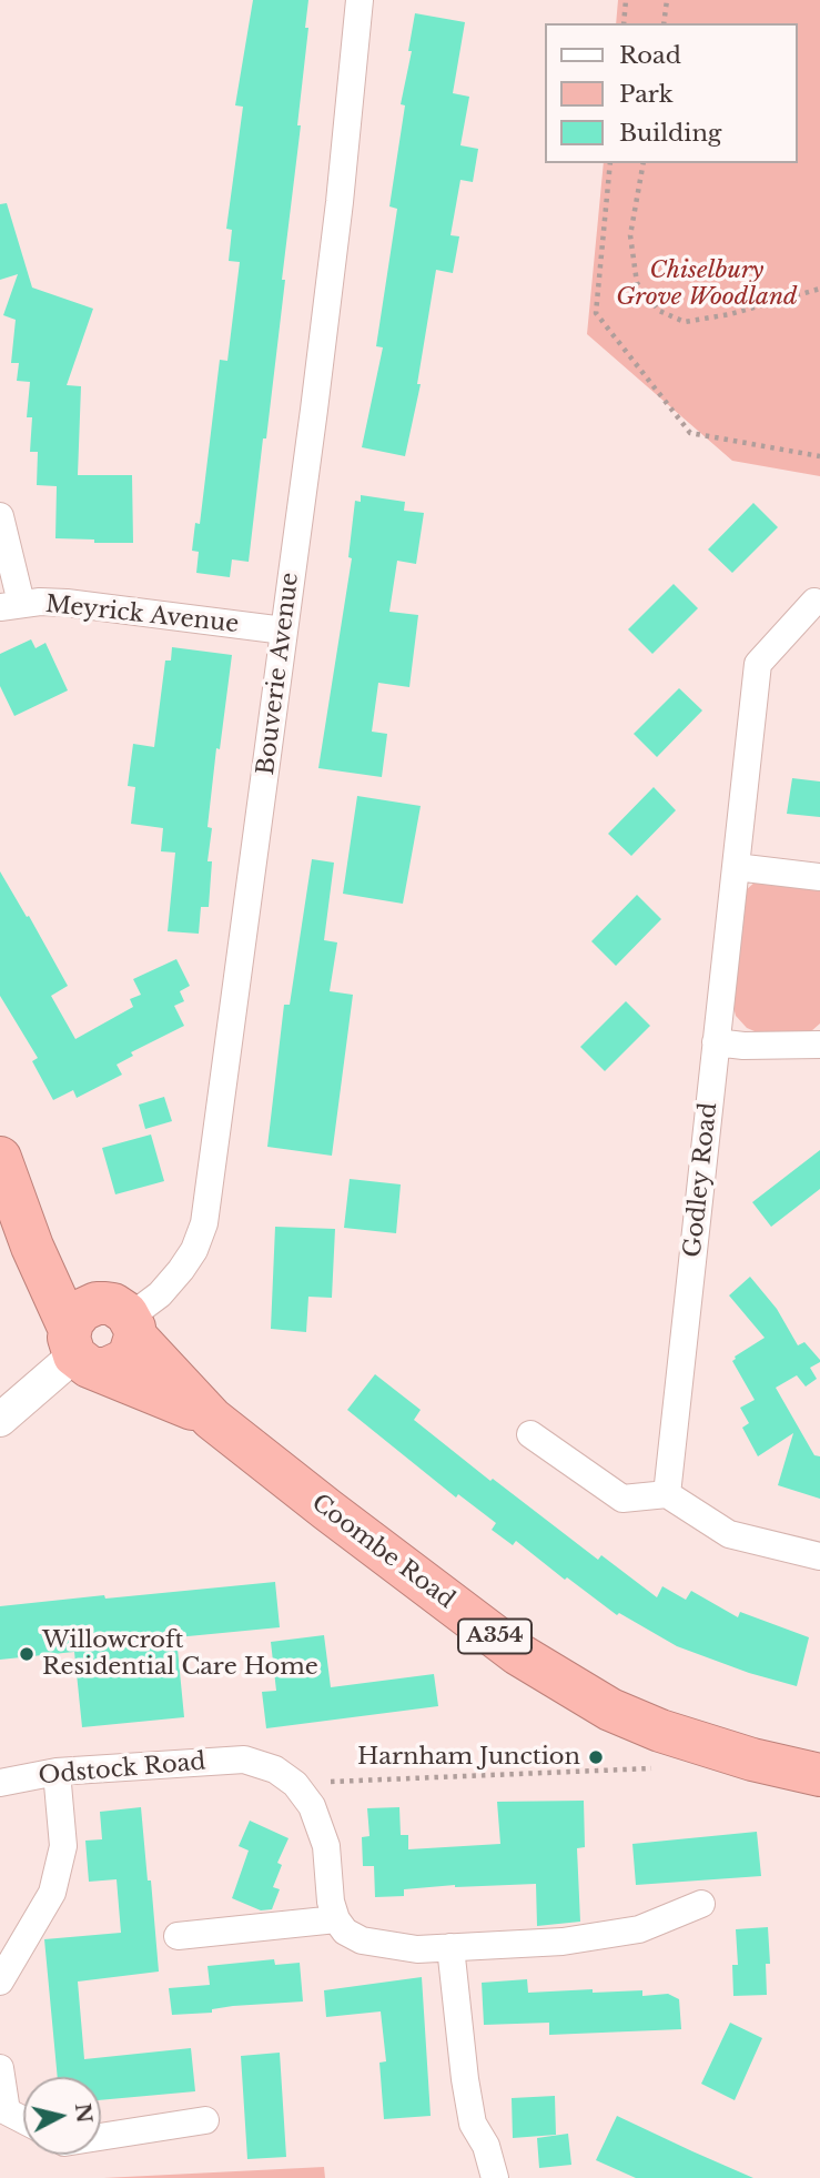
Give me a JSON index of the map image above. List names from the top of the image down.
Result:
{
  "streets": {
    "highway": ["Coombe Road", "A354"],
    "street": [
      "Meyrick Avenue",
      "Bouverie Avenue",
      "Godley Road",
      "Odstock Road"
    ]
  },
  "crossings": [
    ["Meyrick Avenue", "Bouverie Avenue"],
    ["Bouverie Avenue", "Coombe Road"]
  ],
  "parks": ["Chiselbury Grove Woodland"],
  "places": ["Willowcroft Residential Care Home", "Harnham Junction"],
  "legend": ["Road", "Park", "Building"],
  "north": "right"
}
